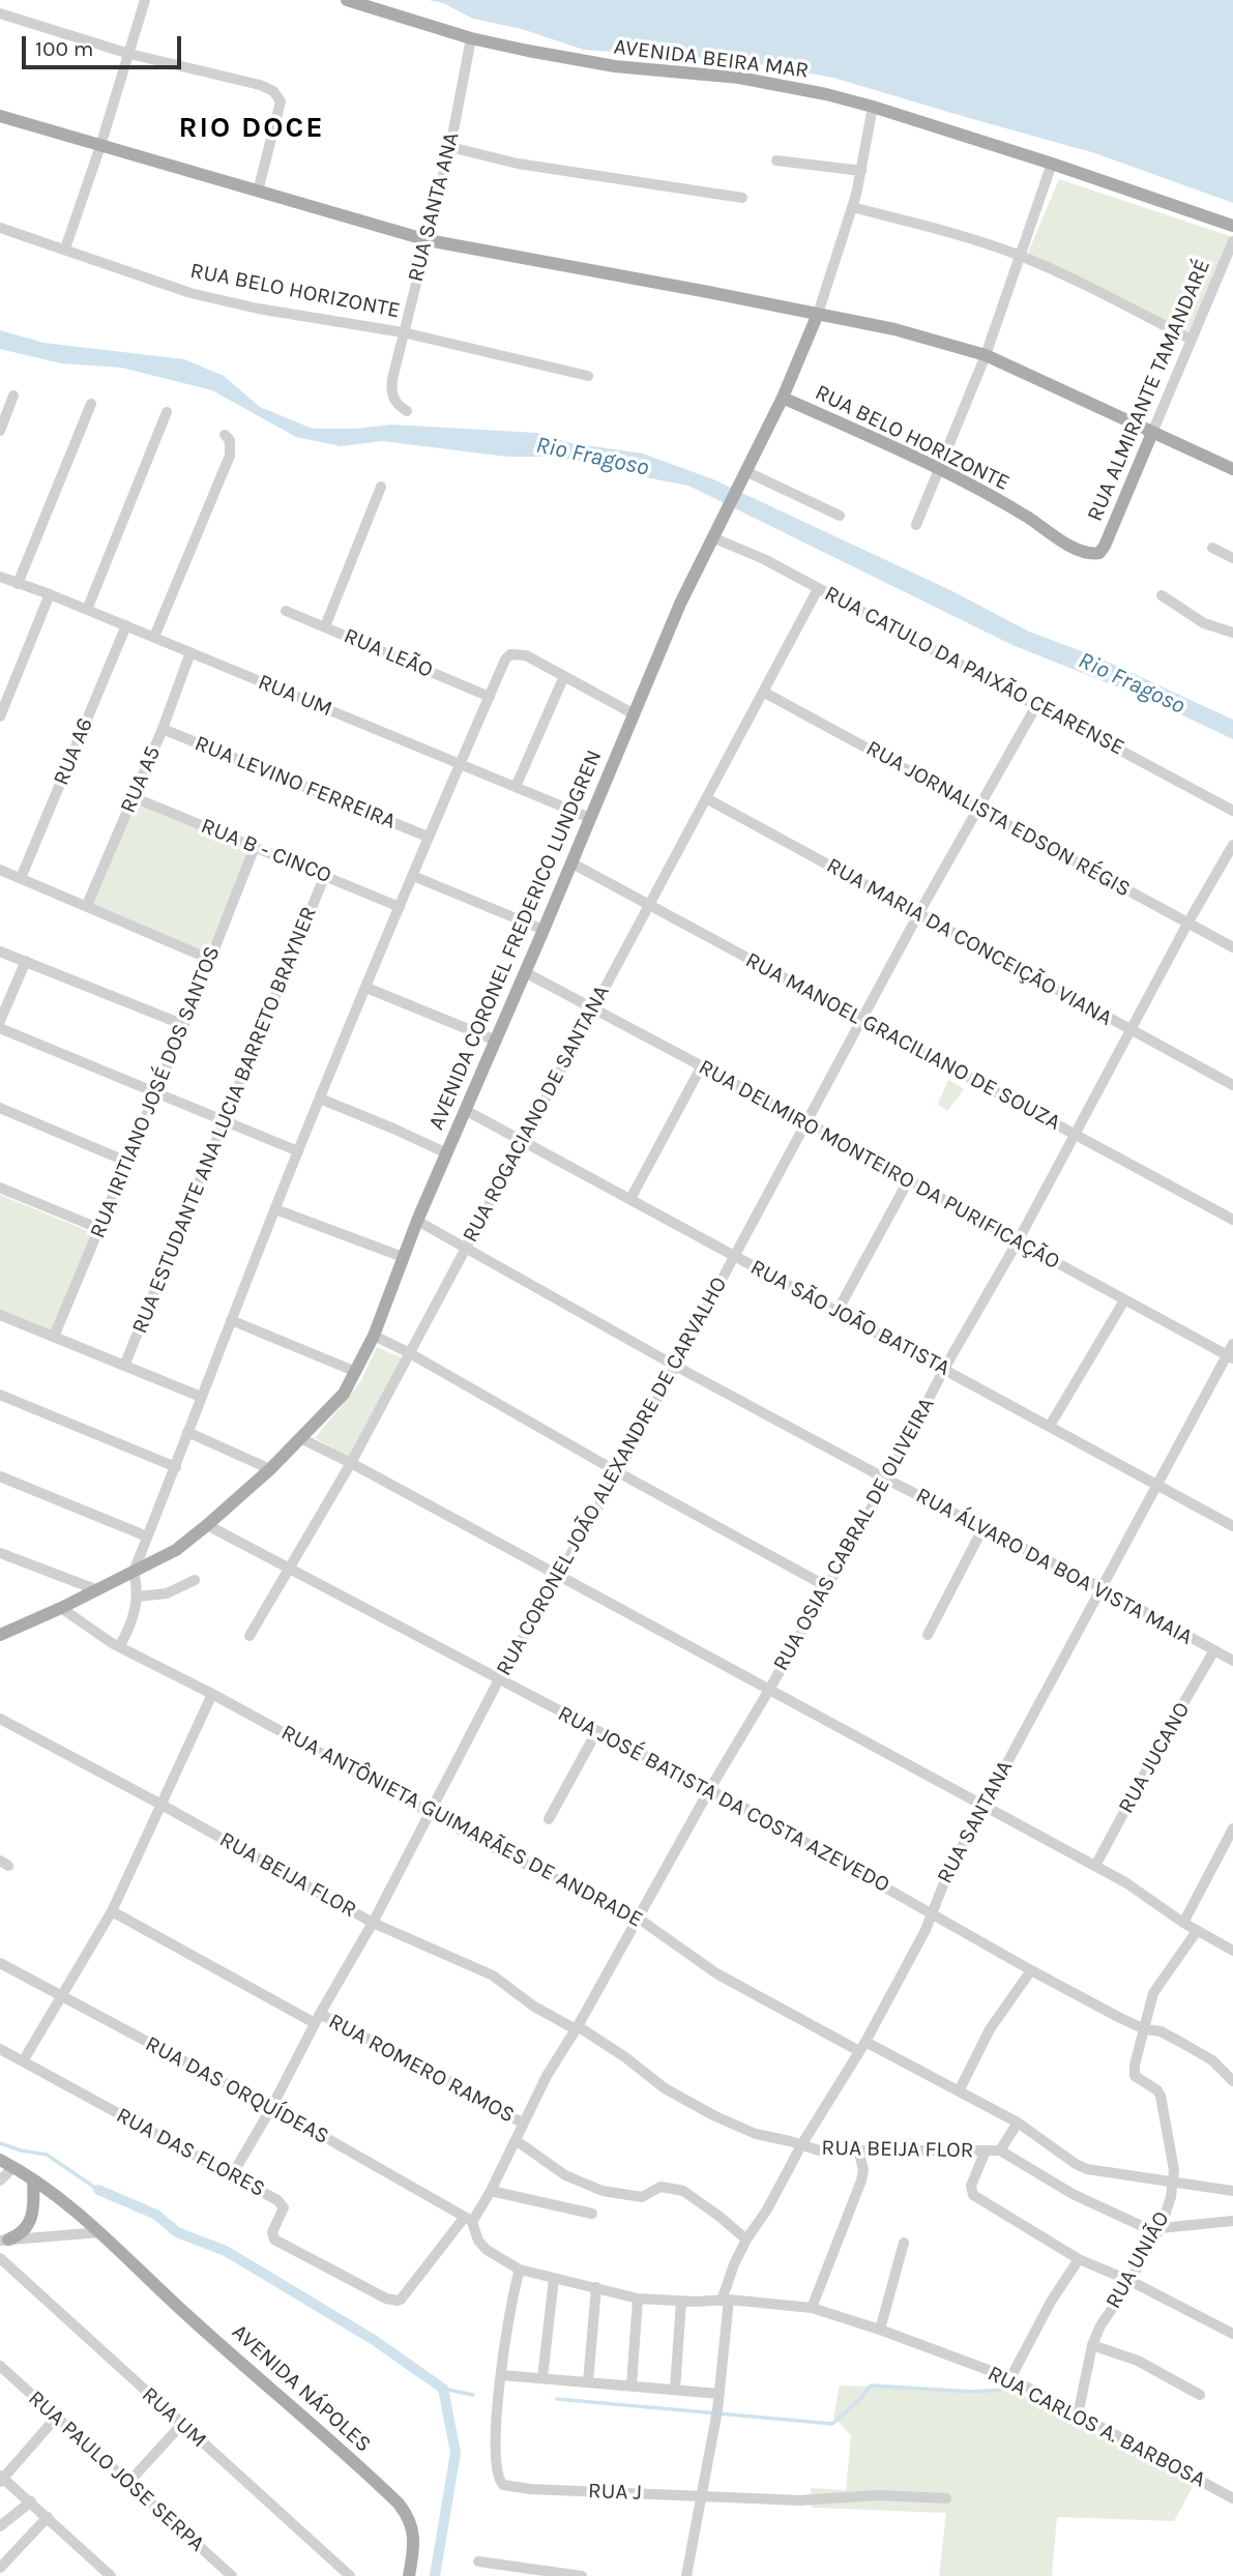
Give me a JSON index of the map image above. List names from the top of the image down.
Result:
{
  "streets": {
    "main road": [
      "AVENIDA BEIRA MAR",
      "RUA BELO HORIZONTE",
      "RUA ALMIRANTE TAMANDARÉ",
      "AVENIDA CORONEL FREDERICO LUNDGREN",
      "AVENIDA NÁPOLES"
    ],
    "street": [
      "RUA SANTA ANA",
      "RUA LEÃO",
      "RUA CATULO DA PAIXÃO CEARENSE",
      "RUA UM",
      "RUA A6",
      "RUA A5",
      "RUA LEVINO FERREIRA",
      "RUA JORNALISTA EDSON RÉGIS",
      "RUA B - CINCO",
      "RUA MARIA DA CONCEIÇÃO VIANA",
      "RUA MANOEL GRACILIANO DE SOUZA",
      "RUA IRITIANO JOSÉ DOS SANTOS",
      "RUA ROGACIANO DE SANTANA",
      "RUA ESTUDANTE ANA LUCIA BARRETO BRAYNER",
      "RUA DELMIRO MONTEIRO DA PURIFICAÇÃO",
      "RUA SÃO JOÃO BATISTA",
      "RUA CORONEL JOÃO ALEXANDRE DE CARVALHO",
      "RUA OSIAS CABRAL DE OLIVEIRA",
      "RUA ÁLVARO DA BOA VISTA MAIA",
      "RUA JUCANO",
      "RUA JOSÉ BATISTA DA COSTA AZEVEDO",
      "RUA SANTANA",
      "RUA ANTÔNIETA GUIMARÃES DE ANDRADE",
      "RUA BEIJA FLOR",
      "RUA ROMERO RAMOS",
      "RUA DAS ORQUÍDEAS",
      "RUA DAS FLORES",
      "RUA UNIÃO",
      "RUA CARLOS A. BARBOSA",
      "RUA PAULO JOSE SERPA",
      "RUA J"
    ]
  },
  "crossings": [
    ["AVENIDA BEIRA MAR", "RUA SANTA ANA"],
    ["AVENIDA BEIRA MAR", "AVENIDA CORONEL FREDERICO LUNDGREN"],
    ["RUA SANTA ANA", "RUA BELO HORIZONTE"],
    ["RUA BELO HORIZONTE", "RUA ALMIRANTE TAMANDARÉ"],
    ["RUA BELO HORIZONTE", "AVENIDA CORONEL FREDERICO LUNDGREN"],
    ["RUA CATULO DA PAIXÃO CEARENSE", "AVENIDA CORONEL FREDERICO LUNDGREN"],
    ["RUA CATULO DA PAIXÃO CEARENSE", "RUA ROGACIANO DE SANTANA"],
    ["RUA CATULO DA PAIXÃO CEARENSE", "RUA CORONEL JOÃO ALEXANDRE DE CARVALHO"],
    ["RUA UM", "RUA A6"],
    ["RUA UM", "RUA A5"],
    ["RUA UM", "AVENIDA CORONEL FREDERICO LUNDGREN"],
    ["RUA A5", "RUA LEVINO FERREIRA"],
    ["RUA A5", "RUA B - CINCO"],
    ["RUA JORNALISTA EDSON RÉGIS", "RUA ROGACIANO DE SANTANA"],
    ["RUA JORNALISTA EDSON RÉGIS", "RUA CORONEL JOÃO ALEXANDRE DE CARVALHO"],
    ["RUA JORNALISTA EDSON RÉGIS", "RUA OSIAS CABRAL DE OLIVEIRA"],
    ["RUA B - CINCO", "RUA IRITIANO JOSÉ DOS SANTOS"],
    ["RUA B - CINCO", "RUA ESTUDANTE ANA LUCIA BARRETO BRAYNER"],
    ["AVENIDA CORONEL FREDERICO LUNDGREN", "RUA MANOEL GRACILIANO DE SOUZA"],
    ["AVENIDA CORONEL FREDERICO LUNDGREN", "RUA DELMIRO MONTEIRO DA PURIFICAÇÃO"],
    ["AVENIDA CORONEL FREDERICO LUNDGREN", "RUA SÃO JOÃO BATISTA"],
    ["AVENIDA CORONEL FREDERICO LUNDGREN", "RUA ÁLVARO DA BOA VISTA MAIA"],
    ["AVENIDA CORONEL FREDERICO LUNDGREN", "RUA JOSÉ BATISTA DA COSTA AZEVEDO"],
    ["AVENIDA CORONEL FREDERICO LUNDGREN", "RUA ANTÔNIETA GUIMARÃES DE ANDRADE"],
    ["RUA MARIA DA CONCEIÇÃO VIANA", "RUA ROGACIANO DE SANTANA"],
    ["RUA MARIA DA CONCEIÇÃO VIANA", "RUA CORONEL JOÃO ALEXANDRE DE CARVALHO"],
    ["RUA MARIA DA CONCEIÇÃO VIANA", "RUA OSIAS CABRAL DE OLIVEIRA"],
    ["RUA MANOEL GRACILIANO DE SOUZA", "RUA ROGACIANO DE SANTANA"],
    ["RUA MANOEL GRACILIANO DE SOUZA", "RUA CORONEL JOÃO ALEXANDRE DE CARVALHO"],
    ["RUA MANOEL GRACILIANO DE SOUZA", "RUA OSIAS CABRAL DE OLIVEIRA"],
    ["RUA ROGACIANO DE SANTANA", "RUA DELMIRO MONTEIRO DA PURIFICAÇÃO"],
    ["RUA ROGACIANO DE SANTANA", "RUA SÃO JOÃO BATISTA"],
    ["RUA ROGACIANO DE SANTANA", "RUA ÁLVARO DA BOA VISTA MAIA"],
    ["RUA ROGACIANO DE SANTANA", "RUA JOSÉ BATISTA DA COSTA AZEVEDO"],
    ["RUA DELMIRO MONTEIRO DA PURIFICAÇÃO", "RUA CORONEL JOÃO ALEXANDRE DE CARVALHO"],
    ["RUA DELMIRO MONTEIRO DA PURIFICAÇÃO", "RUA OSIAS CABRAL DE OLIVEIRA"],
    ["RUA DELMIRO MONTEIRO DA PURIFICAÇÃO", "RUA SANTANA"],
    ["RUA SÃO JOÃO BATISTA", "RUA CORONEL JOÃO ALEXANDRE DE CARVALHO"],
    ["RUA SÃO JOÃO BATISTA", "RUA OSIAS CABRAL DE OLIVEIRA"],
    ["RUA SÃO JOÃO BATISTA", "RUA SANTANA"],
    ["RUA CORONEL JOÃO ALEXANDRE DE CARVALHO", "RUA ÁLVARO DA BOA VISTA MAIA"],
    ["RUA CORONEL JOÃO ALEXANDRE DE CARVALHO", "RUA JOSÉ BATISTA DA COSTA AZEVEDO"],
    ["RUA CORONEL JOÃO ALEXANDRE DE CARVALHO", "RUA ANTÔNIETA GUIMARÃES DE ANDRADE"],
    ["RUA CORONEL JOÃO ALEXANDRE DE CARVALHO", "RUA BEIJA FLOR"],
    ["RUA CORONEL JOÃO ALEXANDRE DE CARVALHO", "RUA ROMERO RAMOS"],
    ["RUA CORONEL JOÃO ALEXANDRE DE CARVALHO", "RUA DAS ORQUÍDEAS"],
    ["RUA CORONEL JOÃO ALEXANDRE DE CARVALHO", "RUA DAS FLORES"],
    ["RUA OSIAS CABRAL DE OLIVEIRA", "RUA ÁLVARO DA BOA VISTA MAIA"],
    ["RUA OSIAS CABRAL DE OLIVEIRA", "RUA JOSÉ BATISTA DA COSTA AZEVEDO"],
    ["RUA OSIAS CABRAL DE OLIVEIRA", "RUA ANTÔNIETA GUIMARÃES DE ANDRADE"],
    ["RUA OSIAS CABRAL DE OLIVEIRA", "RUA BEIJA FLOR"],
    ["RUA OSIAS CABRAL DE OLIVEIRA", "RUA ROMERO RAMOS"],
    ["RUA OSIAS CABRAL DE OLIVEIRA", "RUA DAS ORQUÍDEAS"],
    ["RUA OSIAS CABRAL DE OLIVEIRA", "RUA DAS FLORES"],
    ["RUA OSIAS CABRAL DE OLIVEIRA", "RUA CARLOS A. BARBOSA"],
    ["RUA ÁLVARO DA BOA VISTA MAIA", "RUA JUCANO"],
    ["RUA ÁLVARO DA BOA VISTA MAIA", "RUA SANTANA"],
    ["RUA JOSÉ BATISTA DA COSTA AZEVEDO", "RUA SANTANA"],
    ["RUA JOSÉ BATISTA DA COSTA AZEVEDO", "RUA UNIÃO"],
    ["RUA SANTANA", "RUA ANTÔNIETA GUIMARÃES DE ANDRADE"],
    ["RUA SANTANA", "RUA BEIJA FLOR"],
    ["RUA SANTANA", "RUA ROMERO RAMOS"],
    ["RUA SANTANA", "RUA CARLOS A. BARBOSA"],
    ["RUA SANTANA", "RUA J"],
    ["RUA ANTÔNIETA GUIMARÃES DE ANDRADE", "RUA UNIÃO"],
    ["RUA BEIJA FLOR", "RUA UNIÃO"],
    ["RUA DAS ORQUÍDEAS", "RUA DAS FLORES"],
    ["RUA DAS ORQUÍDEAS", "RUA CARLOS A. BARBOSA"],
    ["RUA DAS FLORES", "RUA CARLOS A. BARBOSA"],
    ["RUA UNIÃO", "RUA CARLOS A. BARBOSA"],
    ["RUA CARLOS A. BARBOSA", "RUA J"]
  ],
  "districts": ["RIO DOCE"],
  "water": ["Rio Fragoso"],
  "scale_bar": "100 m"
}
